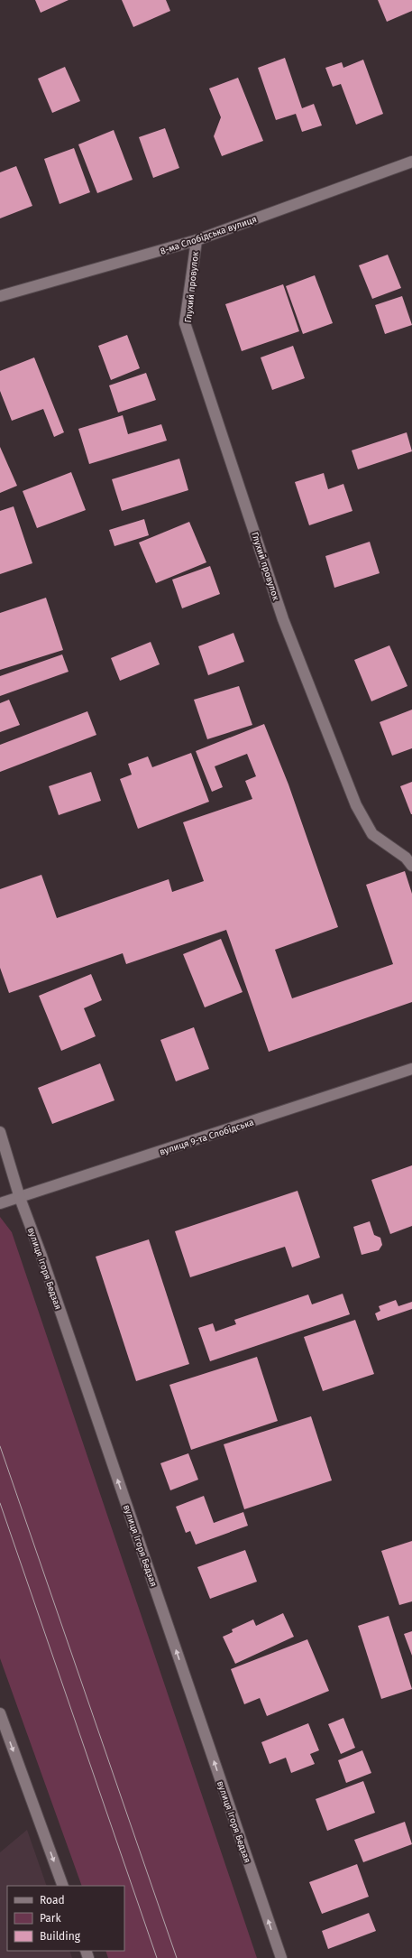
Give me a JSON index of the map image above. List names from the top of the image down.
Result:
{
  "streets": {
    "street": [
      "8-ма Слобідська вулиця",
      "Глухий провулок",
      "вулиця 9-та Слобідська",
      "вулиця Ігоря Бедзая"
    ]
  },
  "crossings": [
    ["8-ма Слобідська вулиця", "Глухий провулок"],
    ["вулиця 9-та Слобідська", "вулиця Ігоря Бедзая"]
  ],
  "one_way": ["вулиця Ігоря Бедзая"],
  "legend": ["Road", "Park", "Building"]
}
